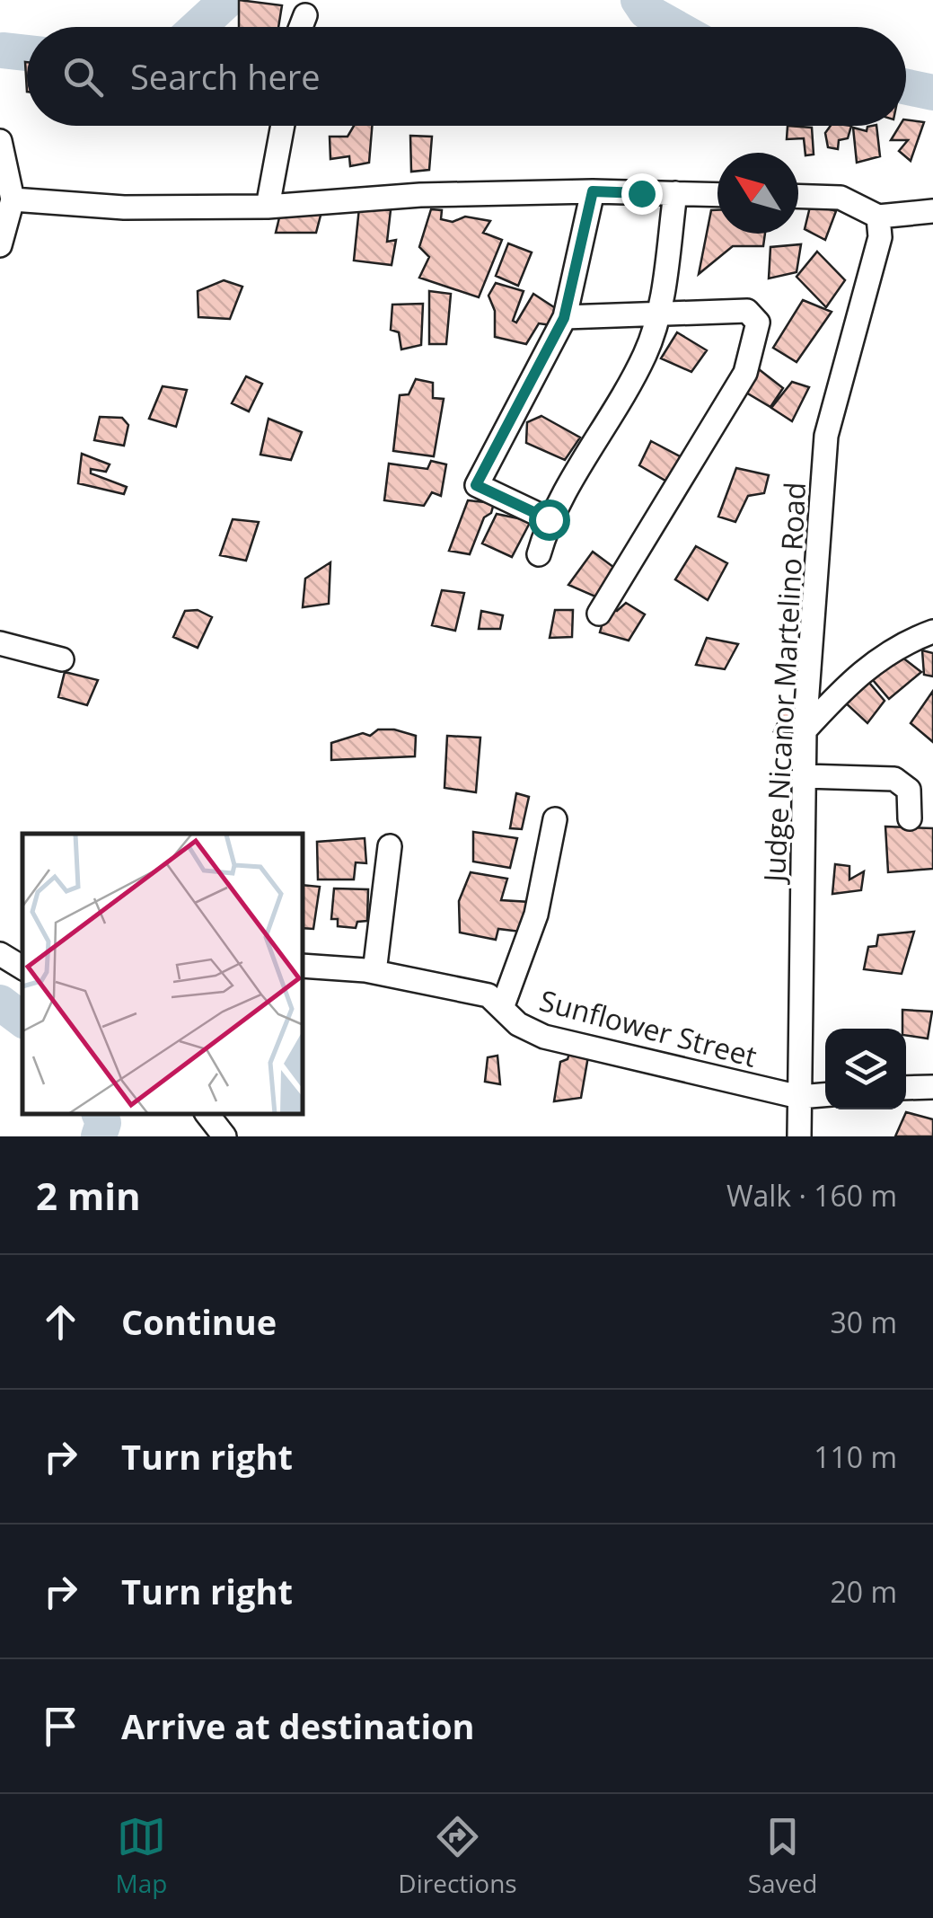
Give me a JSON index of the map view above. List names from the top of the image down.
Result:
{
  "streets": {
    "street": ["Judge Nicanor Martelino Road", "Sunflower Street"]
  },
  "crossings": [
    ["Judge Nicanor Martelino Road", "Sunflower Street"]
  ],
  "north": "top left",
  "page": {
    "search": "Search here",
    "heading": ["2 min", "Walk · 160 m"],
    "list": [
      ["Continue", "30 m"],
      ["Turn right", "110 m"],
      ["Turn right", "20 m"],
      "Arrive at destination"
    ],
    "nav": ["Map", "Directions", "Saved"]
  }
}
